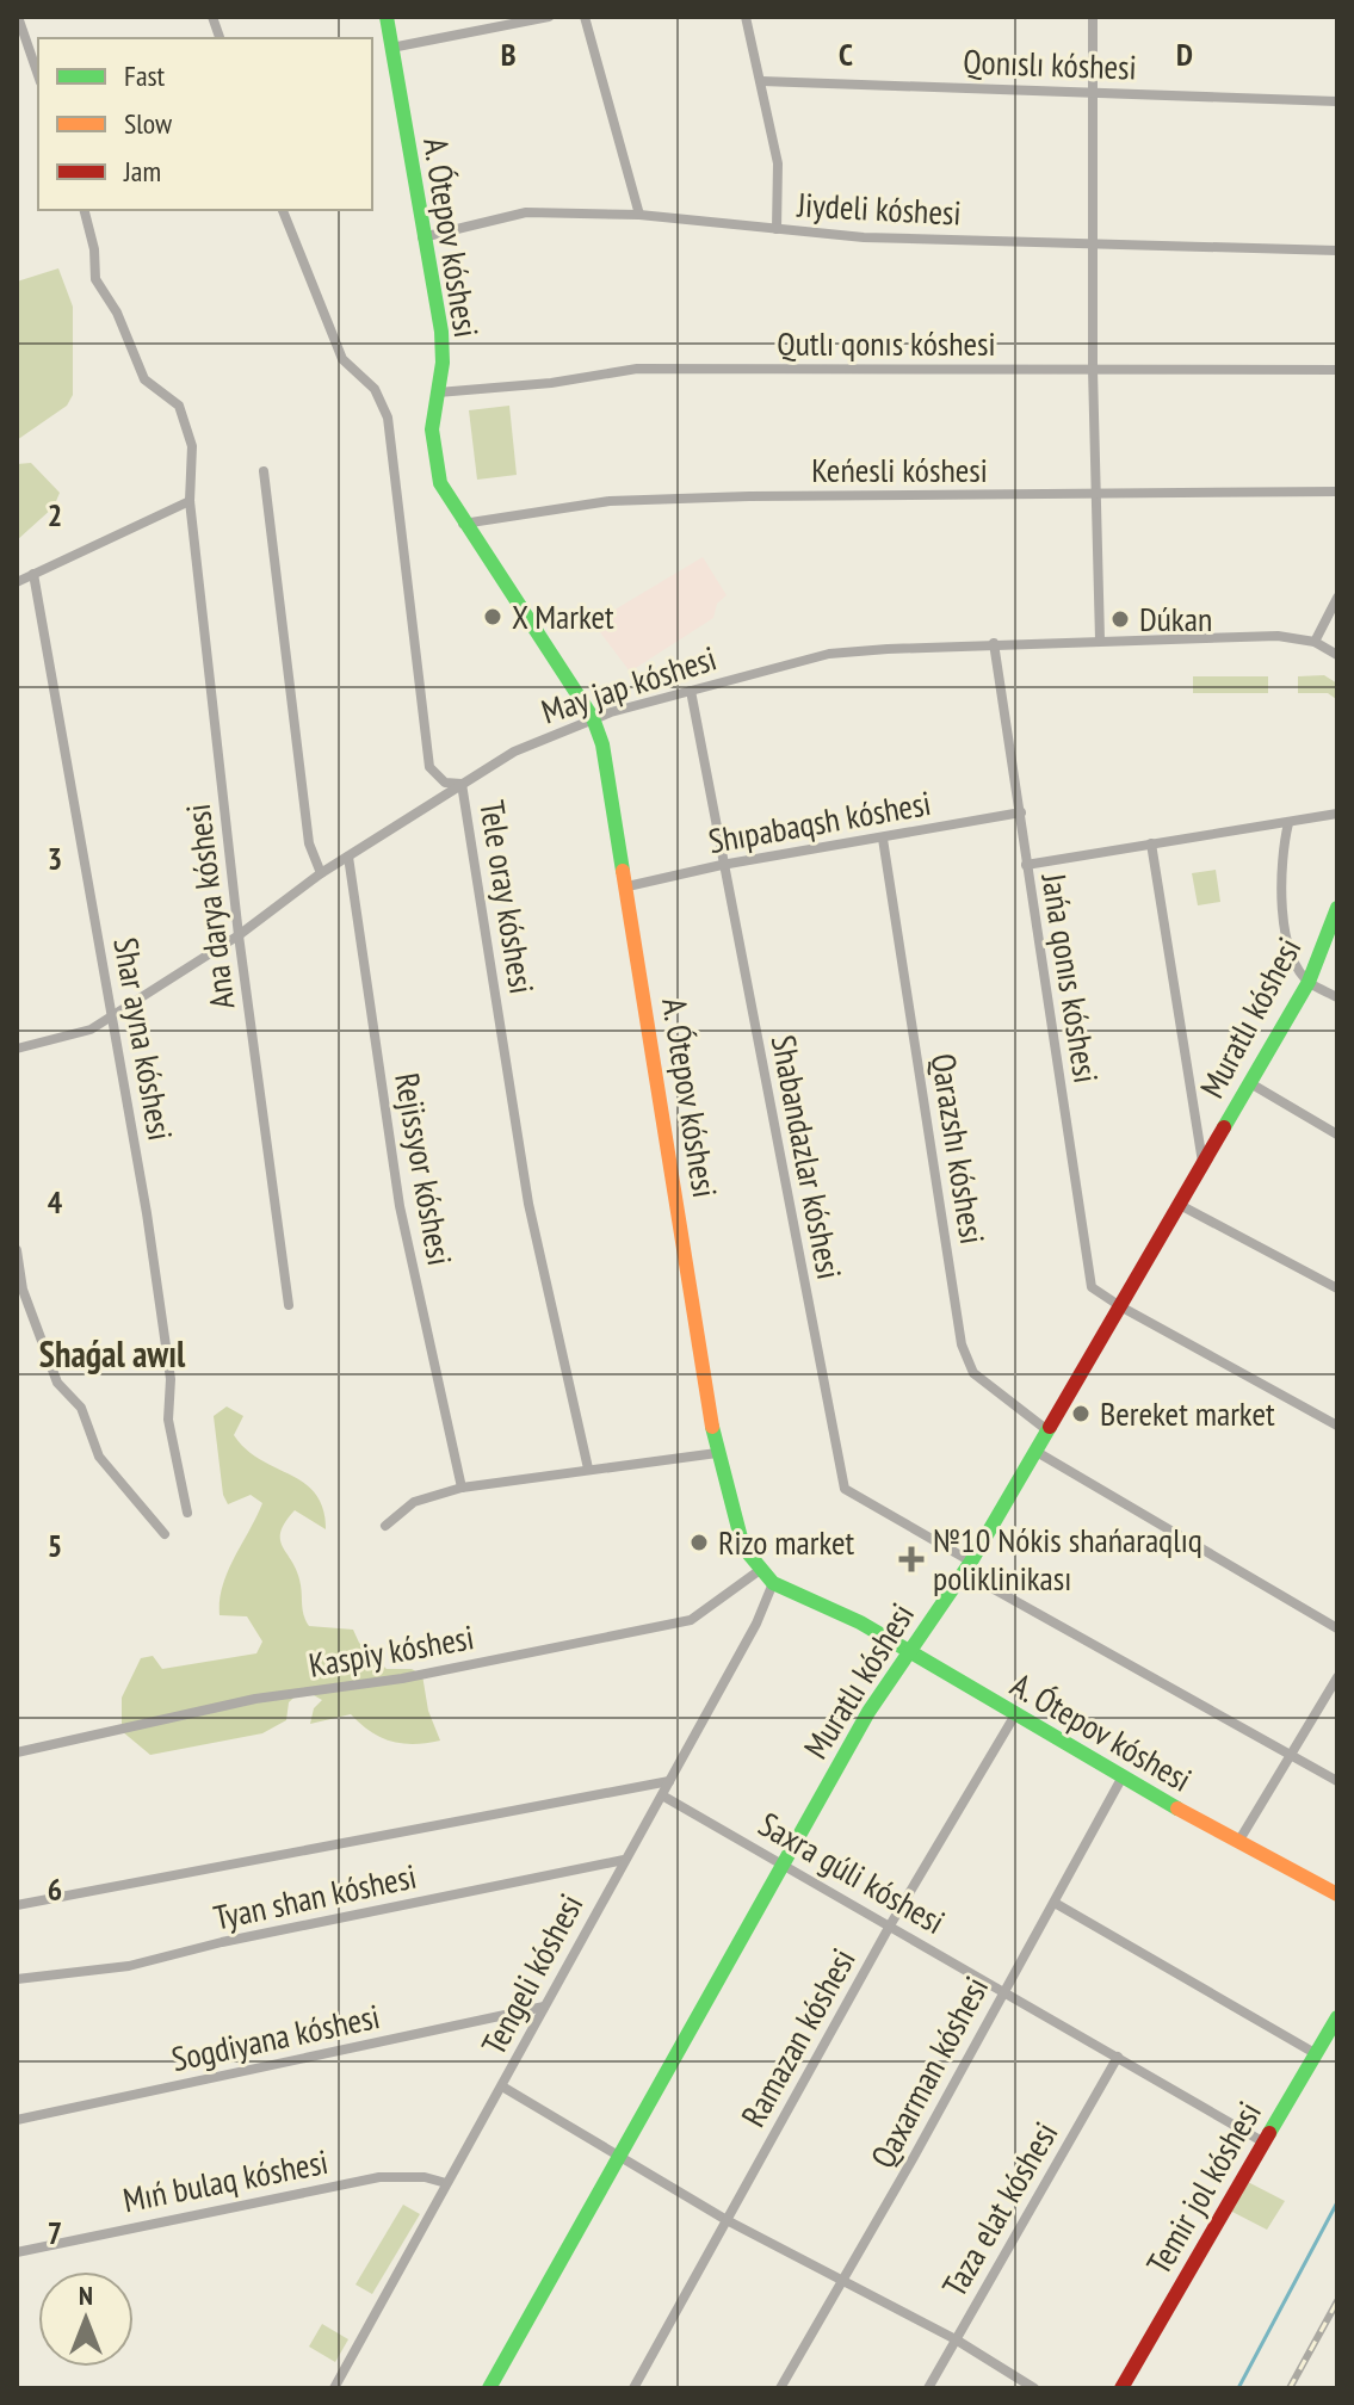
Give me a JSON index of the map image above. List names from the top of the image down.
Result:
{
  "streets": {
    "street": [
      "Qonıslı kóshesi",
      "Jiydeli kóshesi",
      "A. Ótepov kóshesi",
      "Qutlı qonıs kóshesi",
      "Keńesli kóshesi",
      "May jap kóshesi",
      "Shıpabaqsh kóshesi",
      "Tele oray kóshesi",
      "Ana darya kóshesi",
      "Jańa qonıs kóshesi",
      "Muratlı kóshesi",
      "Shar ayna kóshesi",
      "Qarazshı kóshesi",
      "Shabandazlar kóshesi",
      "Rejissyor kóshesi",
      "Kaspiy kóshesi",
      "Saxra gúli kóshesi",
      "Tyan shan kóshesi",
      "Tengeli kóshesi",
      "Sogdiyana kóshesi",
      "Ramazan kóshesi",
      "Qaxarman kóshesi",
      "Mıń bulaq kóshesi",
      "Temir jol kóshesi",
      "Taza elat kóshesi"
    ]
  },
  "crossings": [
    ["Jiydeli kóshesi", "A. Ótepov kóshesi"],
    ["A. Ótepov kóshesi", "Qutlı qonıs kóshesi"],
    ["A. Ótepov kóshesi", "Keńesli kóshesi"],
    ["A. Ótepov kóshesi", "May jap kóshesi"],
    ["A. Ótepov kóshesi", "Shıpabaqsh kóshesi"],
    ["A. Ótepov kóshesi", "Muratlı kóshesi"],
    ["A. Ótepov kóshesi", "Kaspiy kóshesi"],
    ["A. Ótepov kóshesi", "Tengeli kóshesi"],
    ["A. Ótepov kóshesi", "Ramazan kóshesi"],
    ["A. Ótepov kóshesi", "Qaxarman kóshesi"],
    ["May jap kóshesi", "Tele oray kóshesi"],
    ["May jap kóshesi", "Ana darya kóshesi"],
    ["May jap kóshesi", "Jańa qonıs kóshesi"],
    ["May jap kóshesi", "Shar ayna kóshesi"],
    ["May jap kóshesi", "Shabandazlar kóshesi"],
    ["May jap kóshesi", "Rejissyor kóshesi"],
    ["Shıpabaqsh kóshesi", "Jańa qonıs kóshesi"],
    ["Shıpabaqsh kóshesi", "Qarazshı kóshesi"],
    ["Shıpabaqsh kóshesi", "Shabandazlar kóshesi"],
    ["Jańa qonıs kóshesi", "Muratlı kóshesi"],
    ["Muratlı kóshesi", "Qarazshı kóshesi"],
    ["Muratlı kóshesi", "Shabandazlar kóshesi"],
    ["Muratlı kóshesi", "Saxra gúli kóshesi"],
    ["Saxra gúli kóshesi", "Tengeli kóshesi"],
    ["Saxra gúli kóshesi", "Ramazan kóshesi"],
    ["Saxra gúli kóshesi", "Qaxarman kóshesi"],
    ["Saxra gúli kóshesi", "Temir jol kóshesi"],
    ["Saxra gúli kóshesi", "Taza elat kóshesi"],
    ["Tyan shan kóshesi", "Tengeli kóshesi"],
    ["Tengeli kóshesi", "Sogdiyana kóshesi"],
    ["Tengeli kóshesi", "Mıń bulaq kóshesi"]
  ],
  "districts": ["Shaǵal awıl"],
  "places": {
    "other": [
      "X Market",
      "Dúkan",
      "Bereket market",
      "Rizo market"
    ],
    "health": ["№10 Nókis shańaraqlıq poliklinikası"]
  },
  "legend": ["Fast", "Slow", "Jam"],
  "north": "top",
  "grid": {
    "columns": ["B", "C", "D"],
    "rows": [
      "2",
      "3",
      "4",
      "5",
      "6",
      "7"
    ]
  }
}
